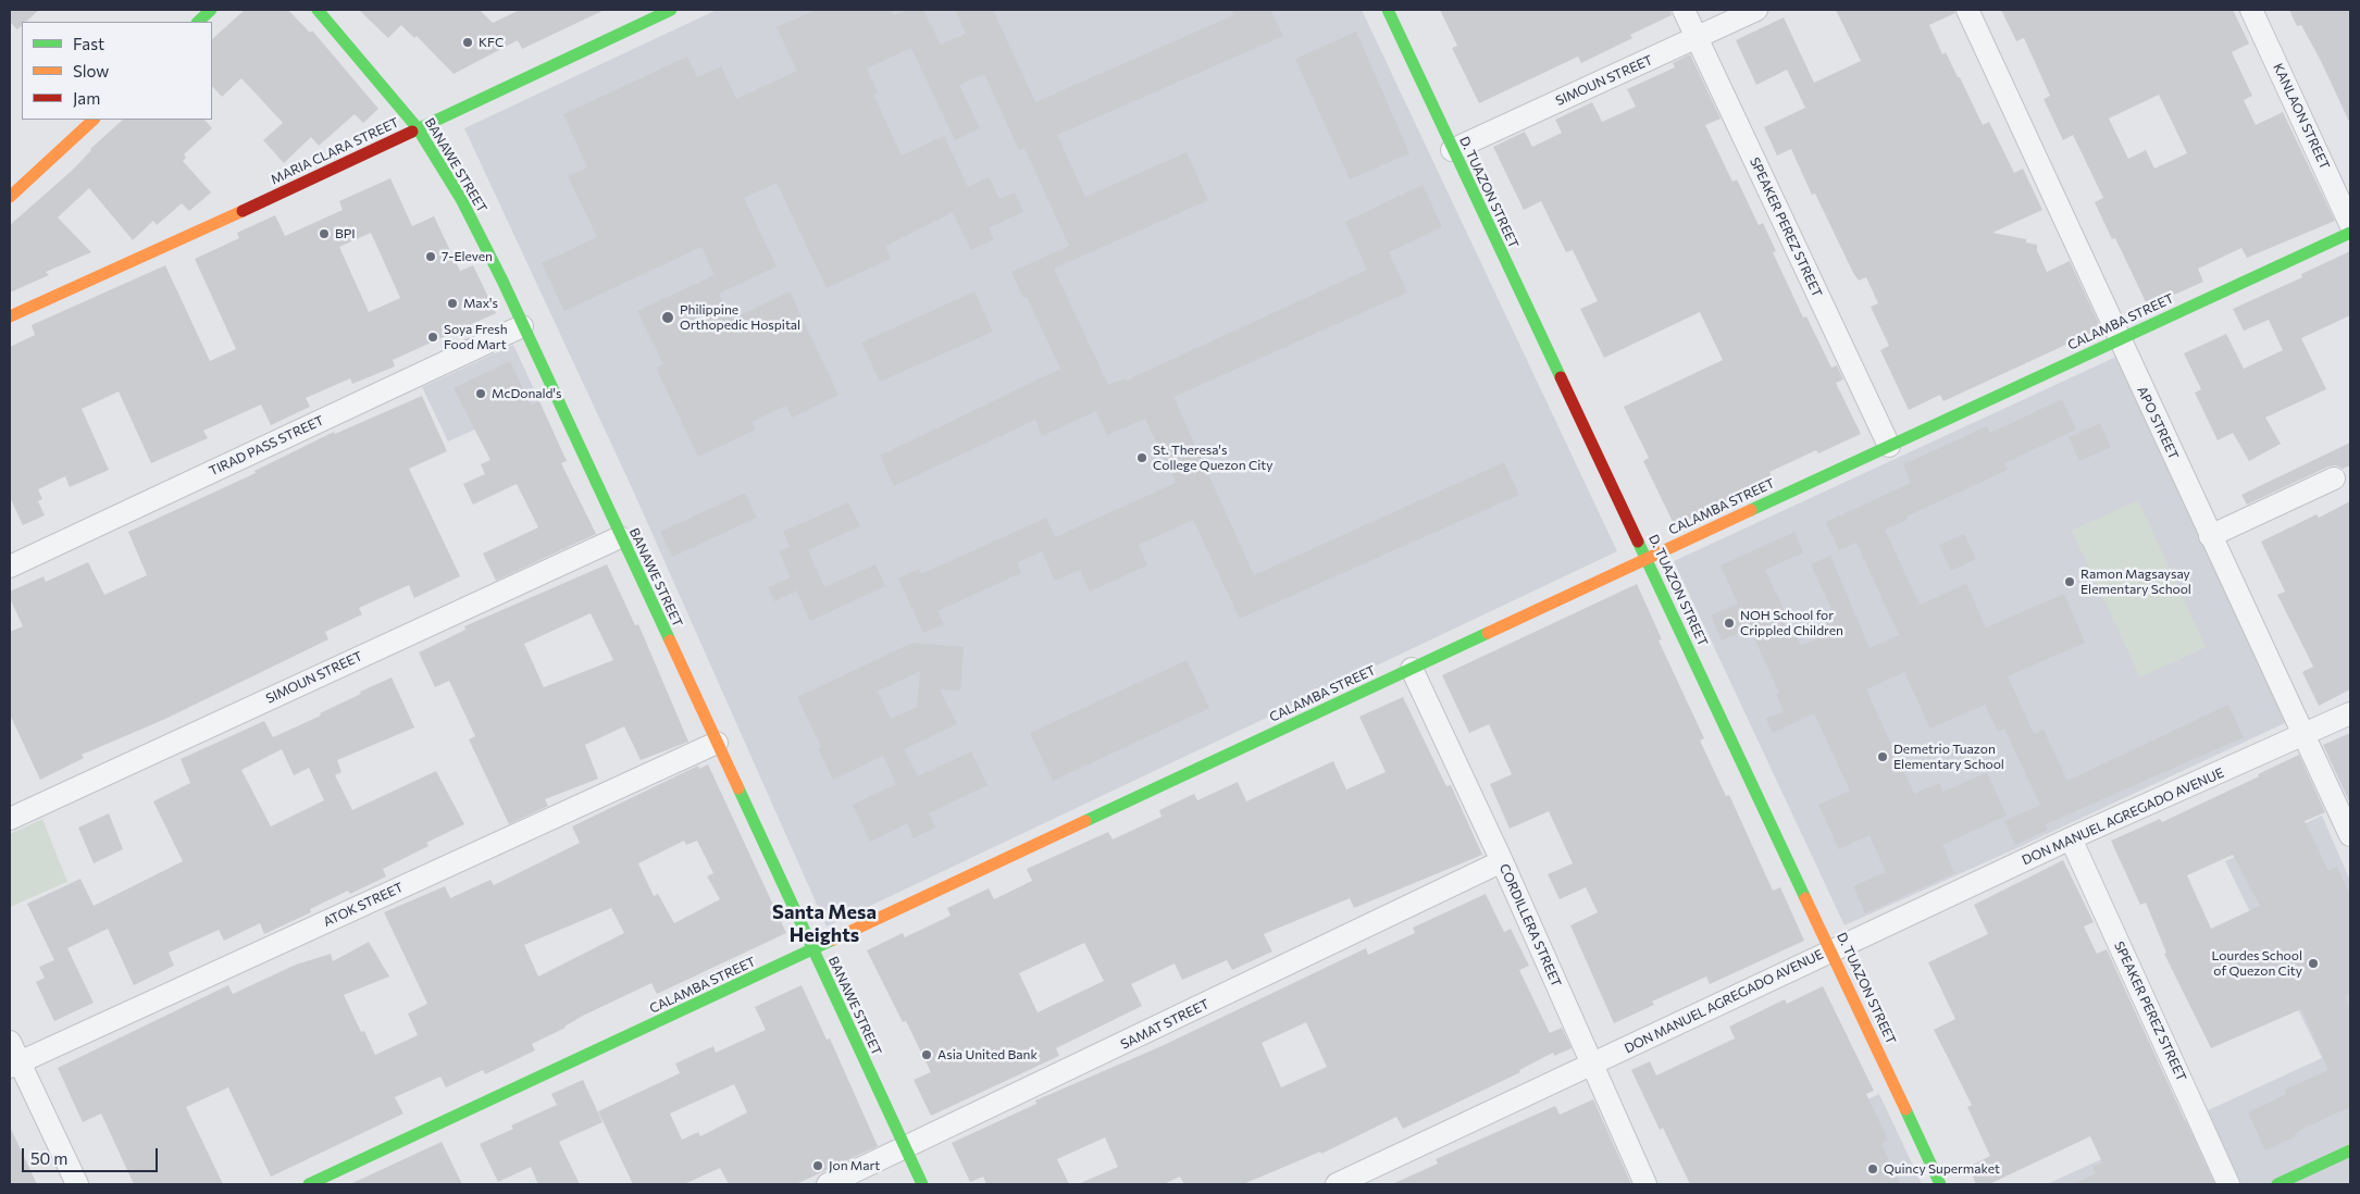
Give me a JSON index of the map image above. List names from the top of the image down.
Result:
{
  "streets": {
    "street": [
      "SIMOUN STREET",
      "KANLAON STREET",
      "MARIA CLARA STREET",
      "BANAWE STREET",
      "D. TUAZON STREET",
      "SPEAKER PEREZ STREET",
      "CALAMBA STREET",
      "APO STREET",
      "TIRAD PASS STREET",
      "DON MANUEL AGREGADO AVENUE",
      "ATOK STREET",
      "CORDILLERA STREET",
      "SAMAT STREET"
    ]
  },
  "crossings": [
    ["SIMOUN STREET", "BANAWE STREET"],
    ["SIMOUN STREET", "D. TUAZON STREET"],
    ["SIMOUN STREET", "SPEAKER PEREZ STREET"],
    ["MARIA CLARA STREET", "BANAWE STREET"],
    ["BANAWE STREET", "CALAMBA STREET"],
    ["BANAWE STREET", "TIRAD PASS STREET"],
    ["BANAWE STREET", "ATOK STREET"],
    ["BANAWE STREET", "SAMAT STREET"],
    ["D. TUAZON STREET", "CALAMBA STREET"],
    ["D. TUAZON STREET", "DON MANUEL AGREGADO AVENUE"],
    ["SPEAKER PEREZ STREET", "CALAMBA STREET"],
    ["SPEAKER PEREZ STREET", "DON MANUEL AGREGADO AVENUE"],
    ["CALAMBA STREET", "APO STREET"],
    ["CALAMBA STREET", "CORDILLERA STREET"],
    ["APO STREET", "DON MANUEL AGREGADO AVENUE"],
    ["DON MANUEL AGREGADO AVENUE", "CORDILLERA STREET"],
    ["CORDILLERA STREET", "SAMAT STREET"]
  ],
  "districts": ["Santa Mesa Heights"],
  "places": [
    "KFC",
    "BPI",
    "7-Eleven",
    "Max's",
    "Philippine Orthopedic Hospital",
    "Soya Fresh Food Mart",
    "McDonald's",
    "St. Theresa's College Quezon City",
    "Ramon Magsaysay Elementary School",
    "NOH School for Crippled Children",
    "Demetrio Tuazon Elementary School",
    "Lourdes School of Quezon City",
    "Asia United Bank",
    "Jon Mart",
    "Quincy Supermaket"
  ],
  "legend": ["Fast", "Slow", "Jam"],
  "scale_bar": "50 m"
}
